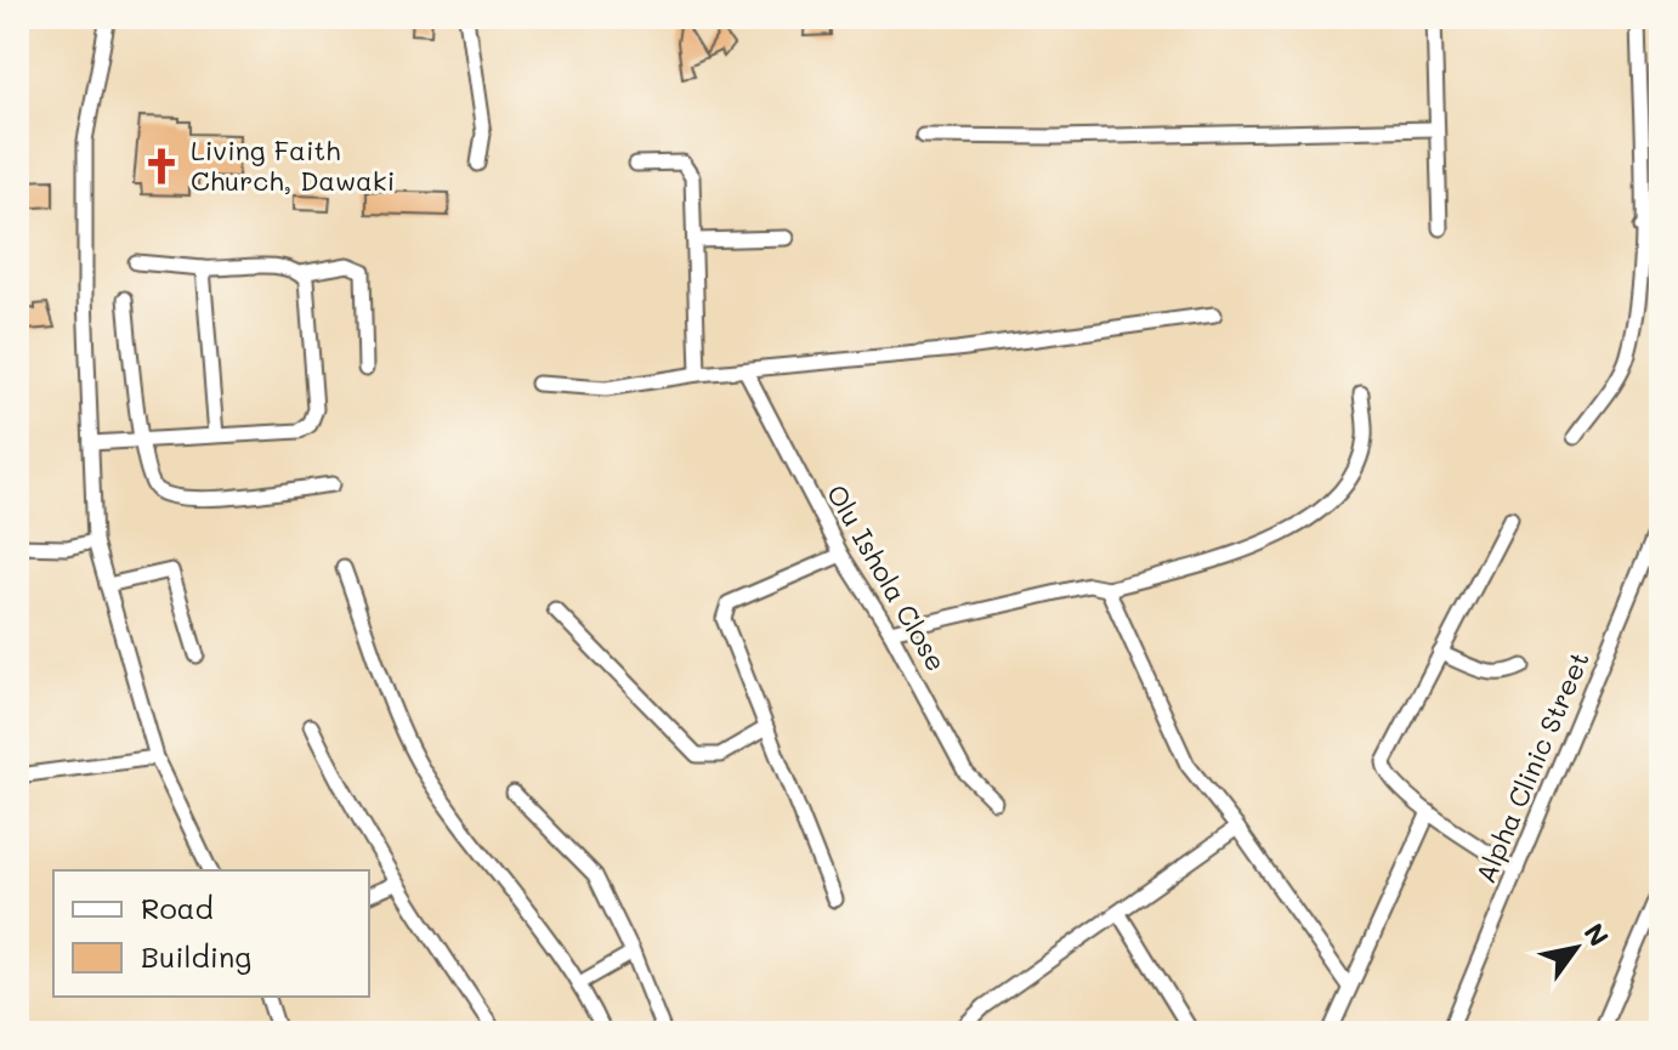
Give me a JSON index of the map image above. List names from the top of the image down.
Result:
{
  "streets": {
    "street": ["Olu Ishola Close", "Alpha Clinic Street"]
  },
  "places": {
    "church": ["Living Faith Church, Dawaki"]
  },
  "legend": ["Road", "Building"],
  "north": "top right"
}
